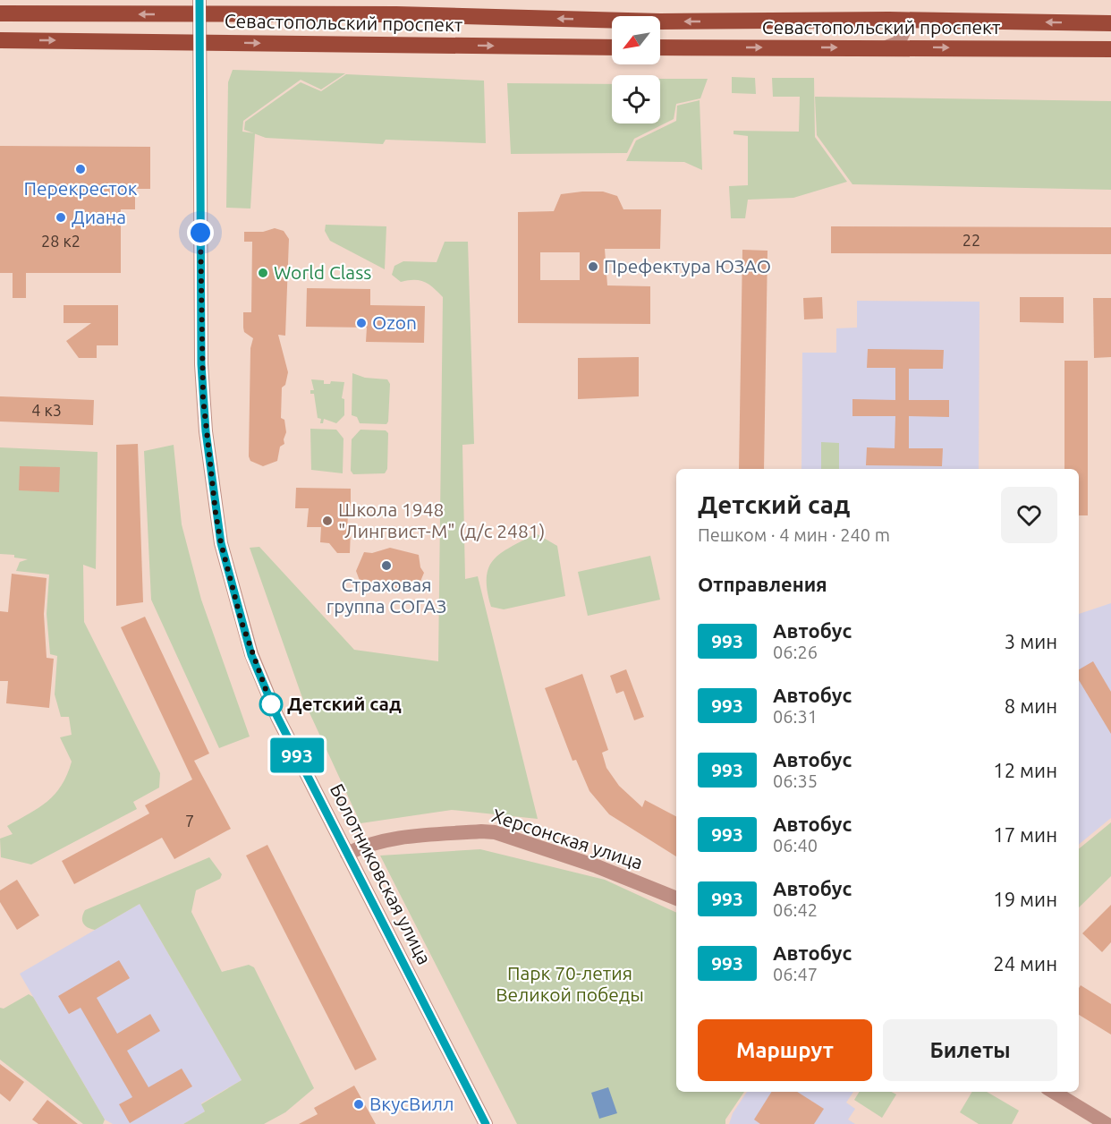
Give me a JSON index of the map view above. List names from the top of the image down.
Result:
{
  "streets": {
    "main road": ["Севастопольский проспект"],
    "street": ["Херсонская улица", "Болотниковская улица"]
  },
  "crossings": [
    ["Севастопольский проспект", "Болотниковская улица"],
    ["Херсонская улица", "Болотниковская улица"]
  ],
  "parks": ["Парк 70-летия Великой победы"],
  "places": [
    "Перекресток",
    "Диана",
    "Префектура ЮЗАО",
    "World Class",
    "Ozon",
    "Школа 1948 \"Лингвист-М\" (д/с 2481)",
    "Страховая группа СОГАЗ",
    "Детский сад",
    "ВкусВилл"
  ],
  "lines": ["bus line 993"],
  "house_numbers": [
    "22",
    "28 к2",
    "4 к3",
    "7"
  ],
  "north": "bottom left",
  "page": {
    "on_map": "993",
    "heading": [
      ["Детский сад", "Пешком · 4 мин · 240 m"],
      "Отправления"
    ],
    "list": [
      {
        "mark": "993",
        "name": "Автобус",
        "note": "06:26",
        "value": "3 мин"
      },
      {
        "mark": "993",
        "name": "Автобус",
        "note": "06:31",
        "value": "8 мин"
      },
      {
        "mark": "993",
        "name": "Автобус",
        "note": "06:35",
        "value": "12 мин"
      },
      {
        "mark": "993",
        "name": "Автобус",
        "note": "06:40",
        "value": "17 мин"
      },
      {
        "mark": "993",
        "name": "Автобус",
        "note": "06:42",
        "value": "19 мин"
      },
      {
        "mark": "993",
        "name": "Автобус",
        "note": "06:47",
        "value": "24 мин"
      }
    ],
    "buttons": ["Маршрут", "Билеты"]
  }
}
